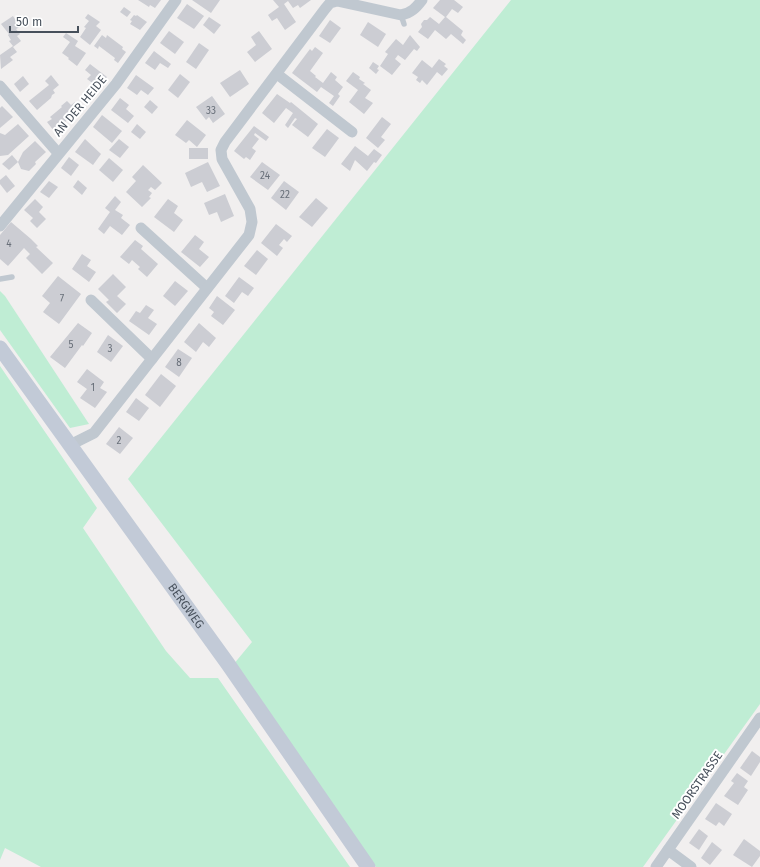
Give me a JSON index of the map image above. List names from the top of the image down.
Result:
{
  "streets": {
    "main road": ["BERGWEG"],
    "street": ["AN DER HEIDE", "MOORSTRASSE"]
  },
  "house_numbers": [
    "33",
    "24",
    "22",
    "4",
    "7",
    "5",
    "3",
    "8",
    "1",
    "2"
  ],
  "scale_bar": "50 m"
}
